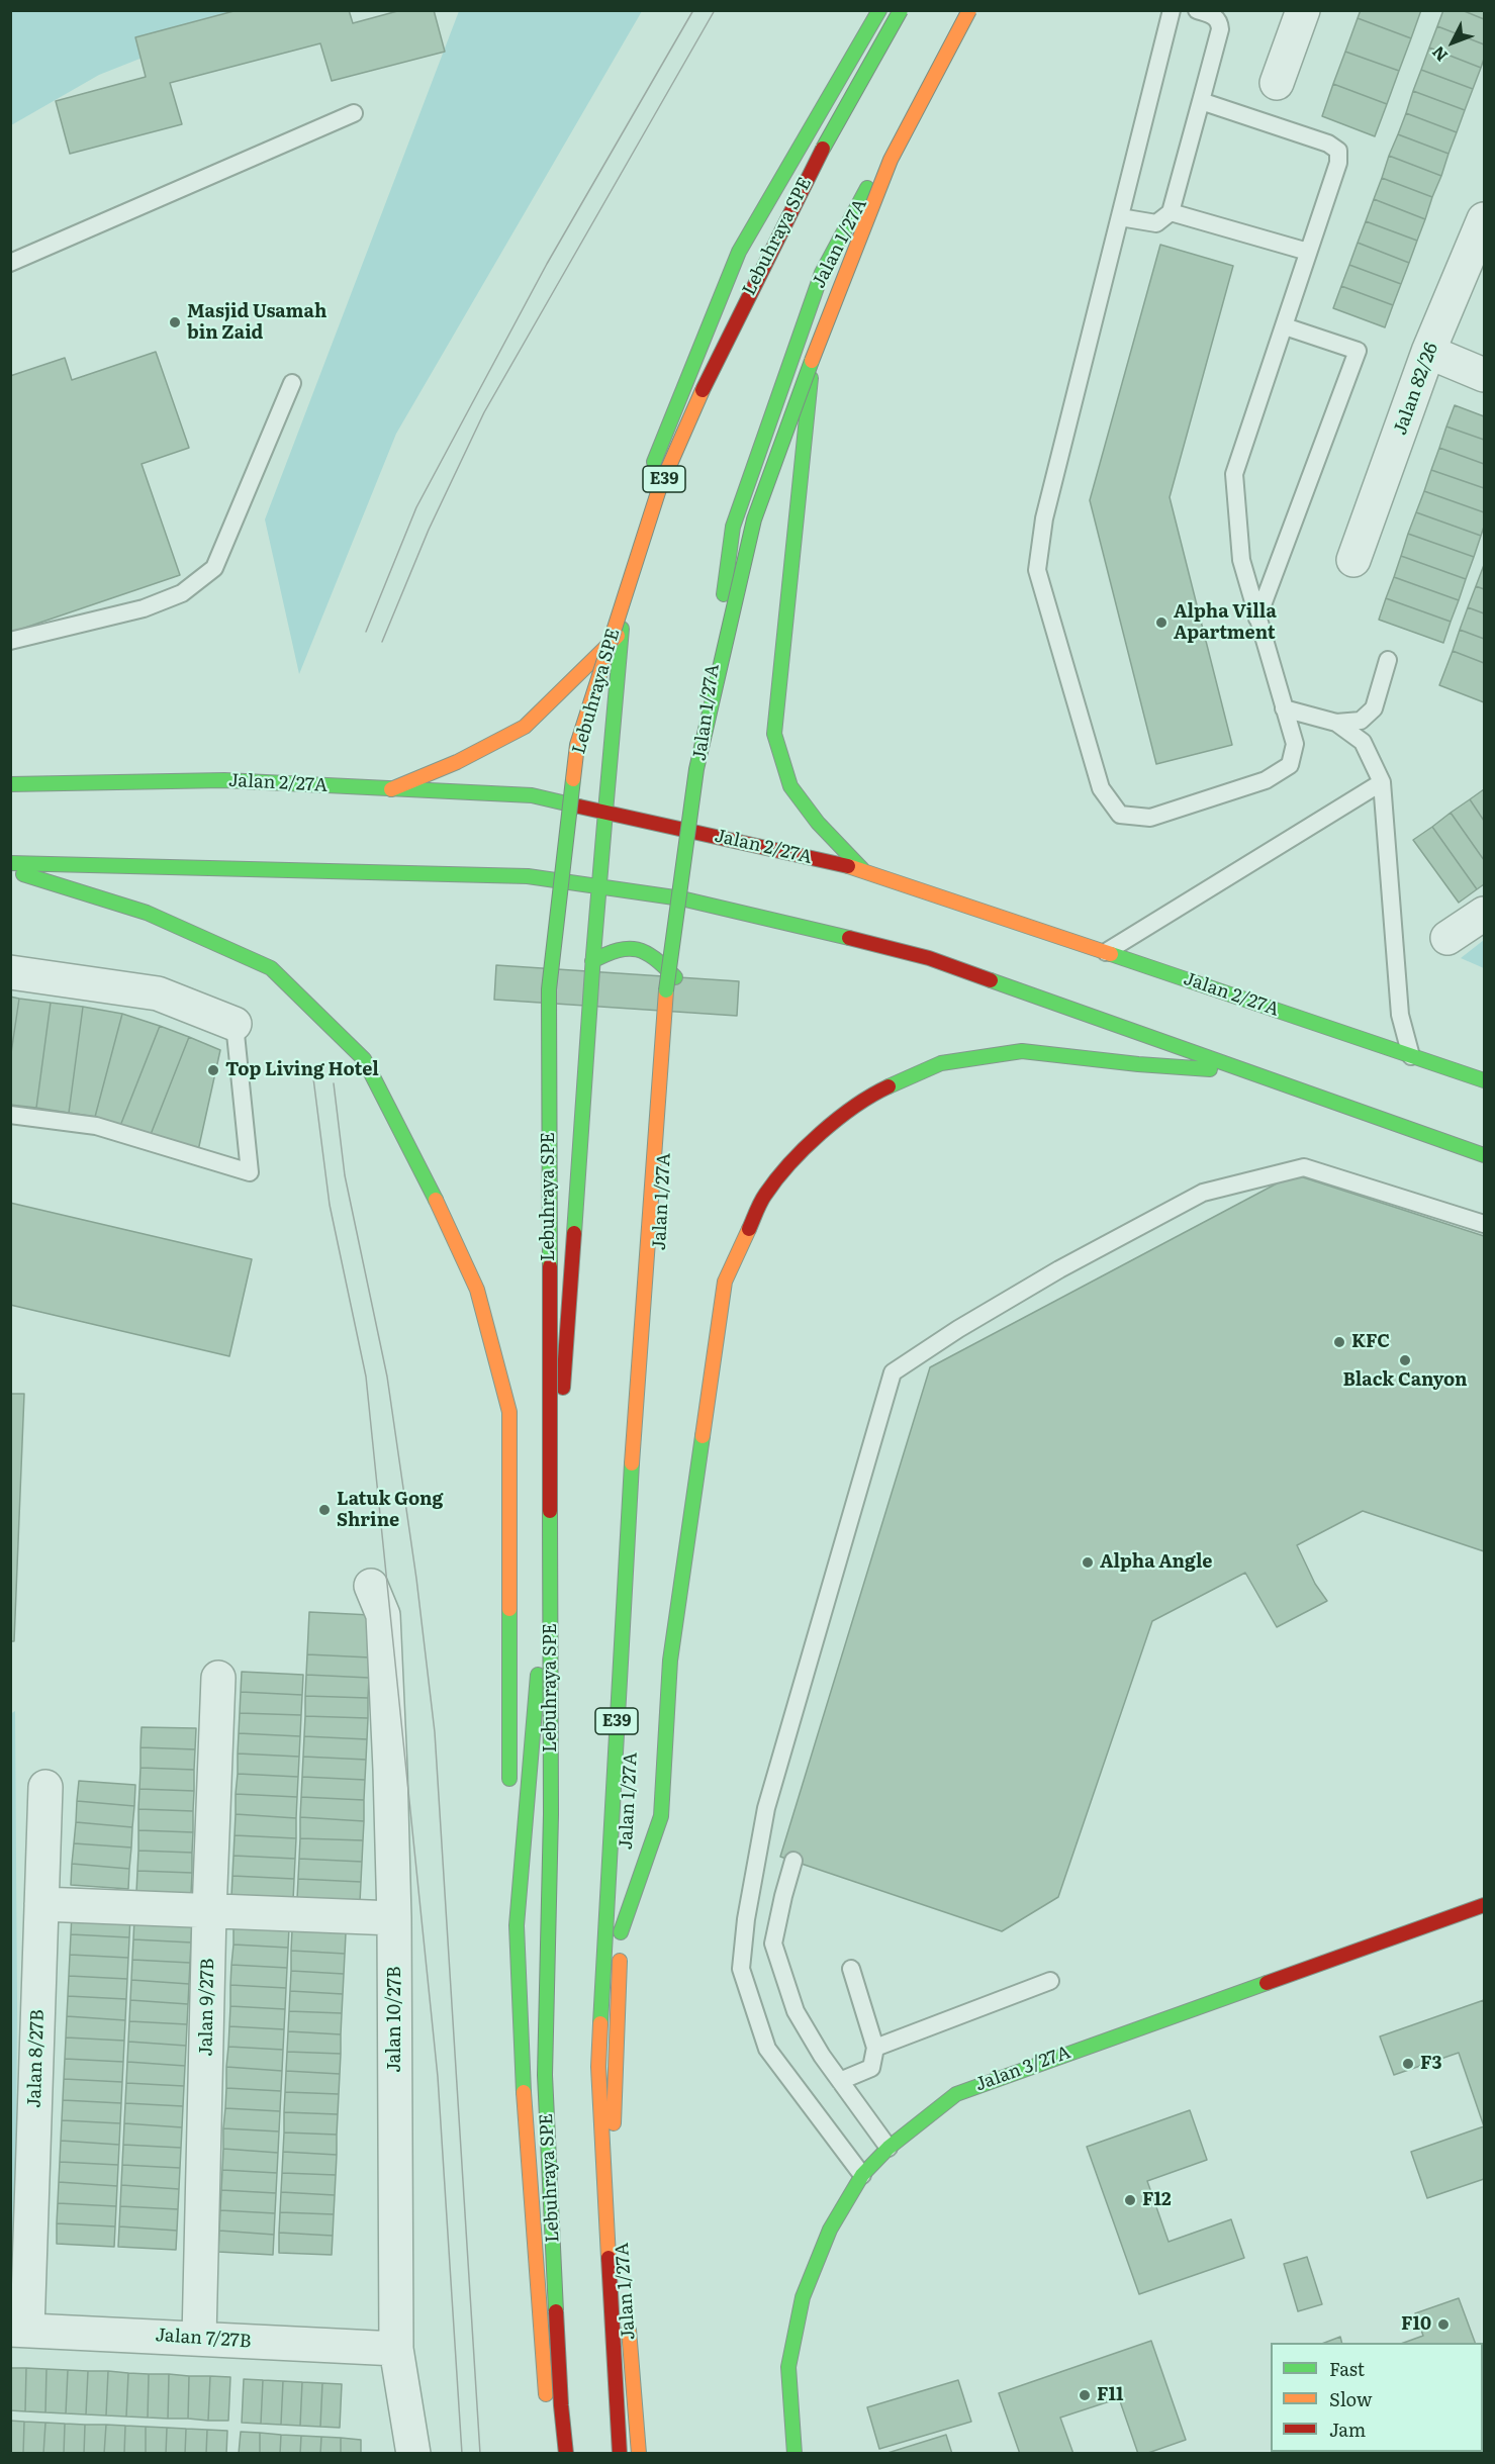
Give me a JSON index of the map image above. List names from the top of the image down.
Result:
{
  "streets": {
    "main road": [
      "Lebuhraya SPE",
      "Jalan 1/27A",
      "E39",
      "Jalan 2/27A",
      "Jalan 3/27A"
    ],
    "street": [
      "Jalan 82/26",
      "Jalan 9/27B",
      "Jalan 10/27B",
      "Jalan 8/27B",
      "Jalan 7/27B"
    ]
  },
  "crossings": [
    ["Jalan 1/27A", "Jalan 2/27A"],
    ["Jalan 9/27B", "Jalan 7/27B"],
    ["Jalan 10/27B", "Jalan 7/27B"],
    ["Jalan 8/27B", "Jalan 7/27B"]
  ],
  "places": [
    "Masjid Usamah bin Zaid",
    "Alpha Villa Apartment",
    "Top Living Hotel",
    "KFC",
    "Black Canyon",
    "Latuk Gong Shrine",
    "Alpha Angle",
    "F3",
    "F12",
    "F10",
    "F11"
  ],
  "legend": ["Fast", "Slow", "Jam"],
  "north": "bottom left"
}
